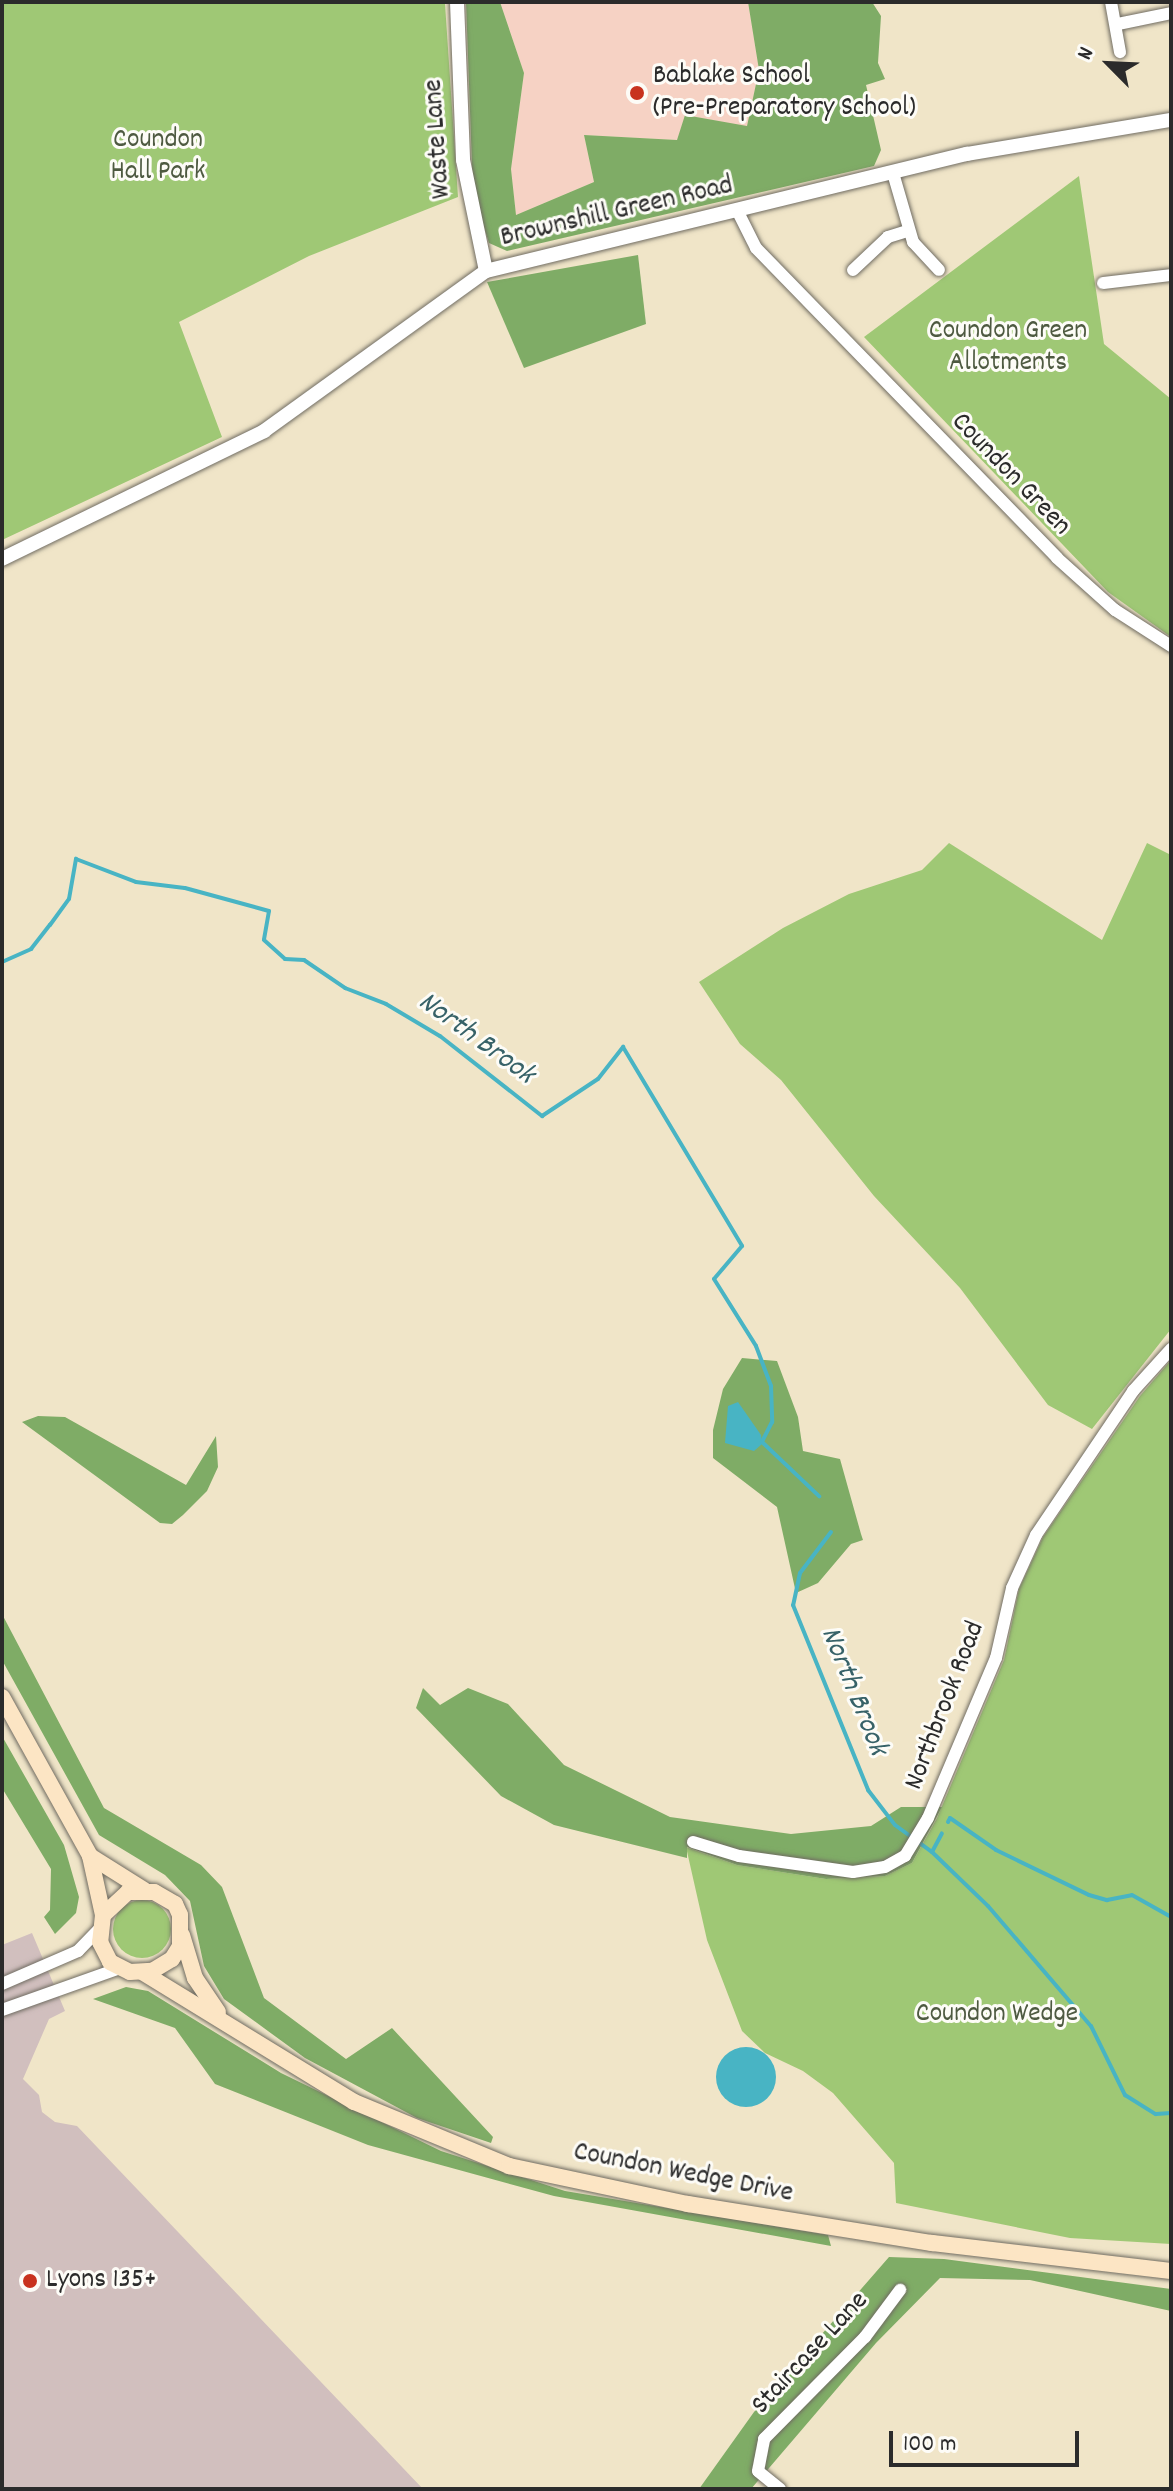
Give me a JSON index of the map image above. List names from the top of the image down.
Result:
{
  "streets": {
    "main road": ["Coundon Wedge Drive"],
    "street": [
      "Waste Lane",
      "Brownshill Green Road",
      "Coundon Green",
      "Northbrook Road",
      "Staircase Lane"
    ]
  },
  "crossings": [
    ["Waste Lane", "Brownshill Green Road"],
    ["Brownshill Green Road", "Coundon Green"]
  ],
  "water": ["North Brook"],
  "parks": ["Coundon Hall Park", "Coundon Green Allotments", "Coundon Wedge"],
  "places": ["Bablake School (Pre-Preparatory School)", "Lyons 135+"],
  "scale_bar": "100 m",
  "north": "top left"
}
